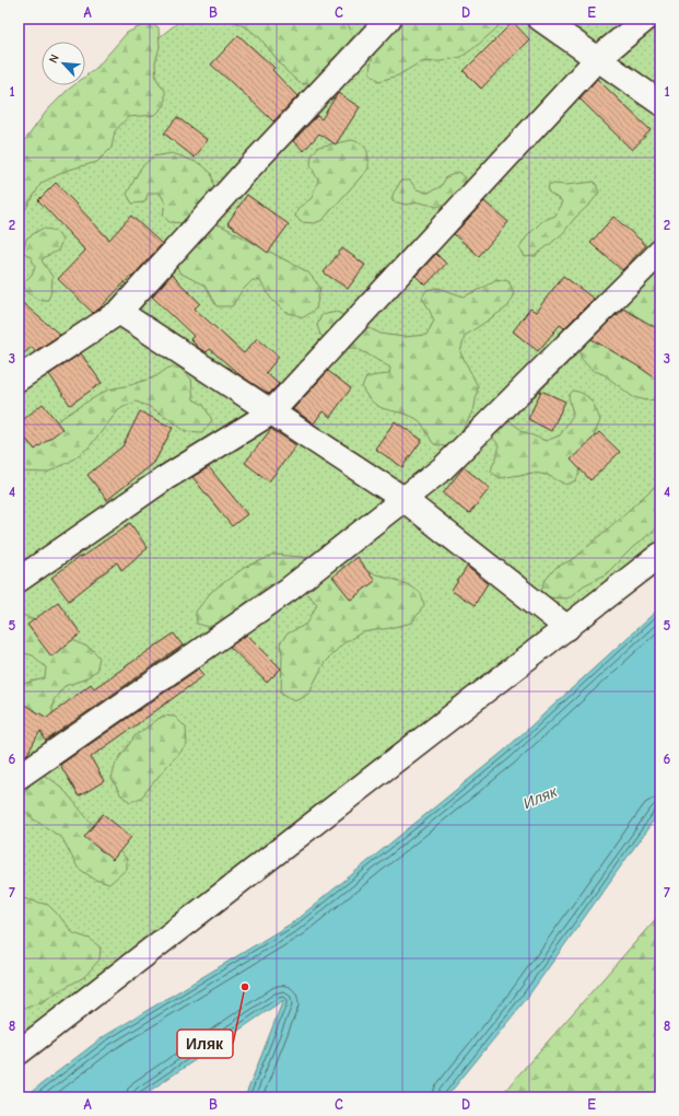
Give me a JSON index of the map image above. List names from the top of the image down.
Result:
{
  "water": ["Иляк"],
  "places": ["Иляк"],
  "north": "top left",
  "grid": {
    "columns": [
      "A",
      "B",
      "C",
      "D",
      "E"
    ],
    "rows": [
      "1",
      "2",
      "3",
      "4",
      "5",
      "6",
      "7",
      "8"
    ]
  }
}
